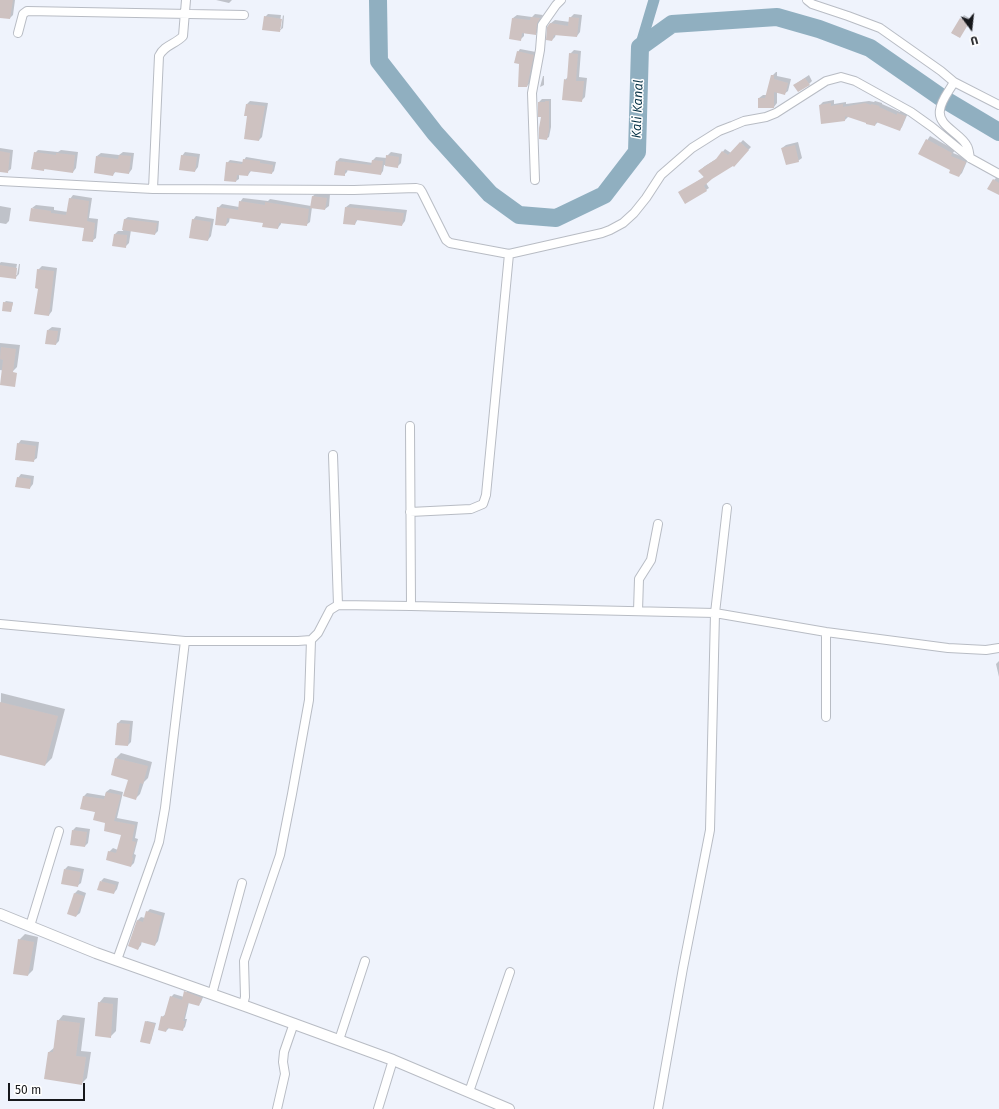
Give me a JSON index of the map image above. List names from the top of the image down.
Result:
{
  "water": ["Kali Kanal"],
  "scale_bar": "50 m",
  "north": "bottom"
}
